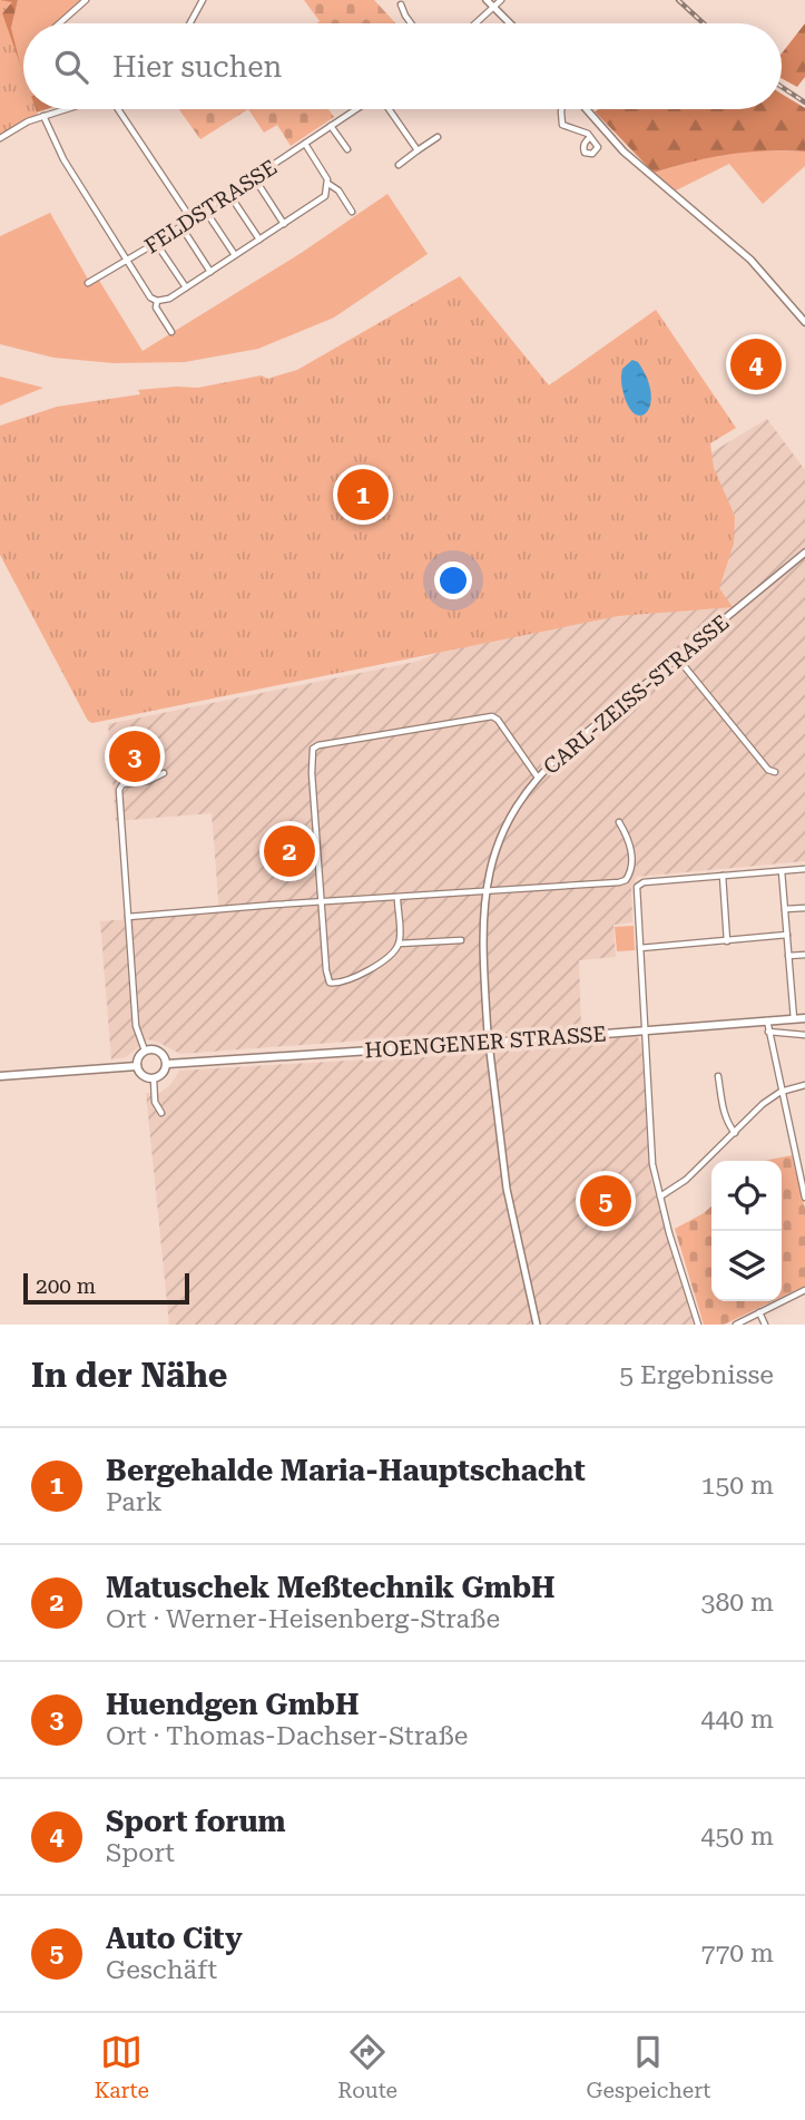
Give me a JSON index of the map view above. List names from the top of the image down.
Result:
{
  "streets": {
    "main road": ["CARL-ZEISS-STRASSE", "HOENGENER STRASSE"],
    "street": ["FELDSTRASSE"]
  },
  "crossings": [
    ["CARL-ZEISS-STRASSE", "HOENGENER STRASSE"]
  ],
  "scale_bar": "200 m",
  "page": {
    "search": "Hier suchen",
    "pins": [
      "4",
      "1",
      "3",
      "2",
      "5"
    ],
    "scale": "200 m",
    "heading": ["In der Nähe", "5 Ergebnisse"],
    "list": [
      {
        "mark": "1",
        "name": "Bergehalde Maria-Hauptschacht",
        "note": "Park",
        "value": "150 m"
      },
      {
        "mark": "2",
        "name": "Matuschek Meßtechnik GmbH",
        "note": "Ort · Werner-Heisenberg-Straße",
        "value": "380 m"
      },
      {
        "mark": "3",
        "name": "Huendgen GmbH",
        "note": "Ort · Thomas-Dachser-Straße",
        "value": "440 m"
      },
      {
        "mark": "4",
        "name": "Sport forum",
        "note": "Sport",
        "value": "450 m"
      },
      {
        "mark": "5",
        "name": "Auto City",
        "note": "Geschäft",
        "value": "770 m"
      }
    ],
    "nav": ["Karte", "Route", "Gespeichert"]
  }
}
